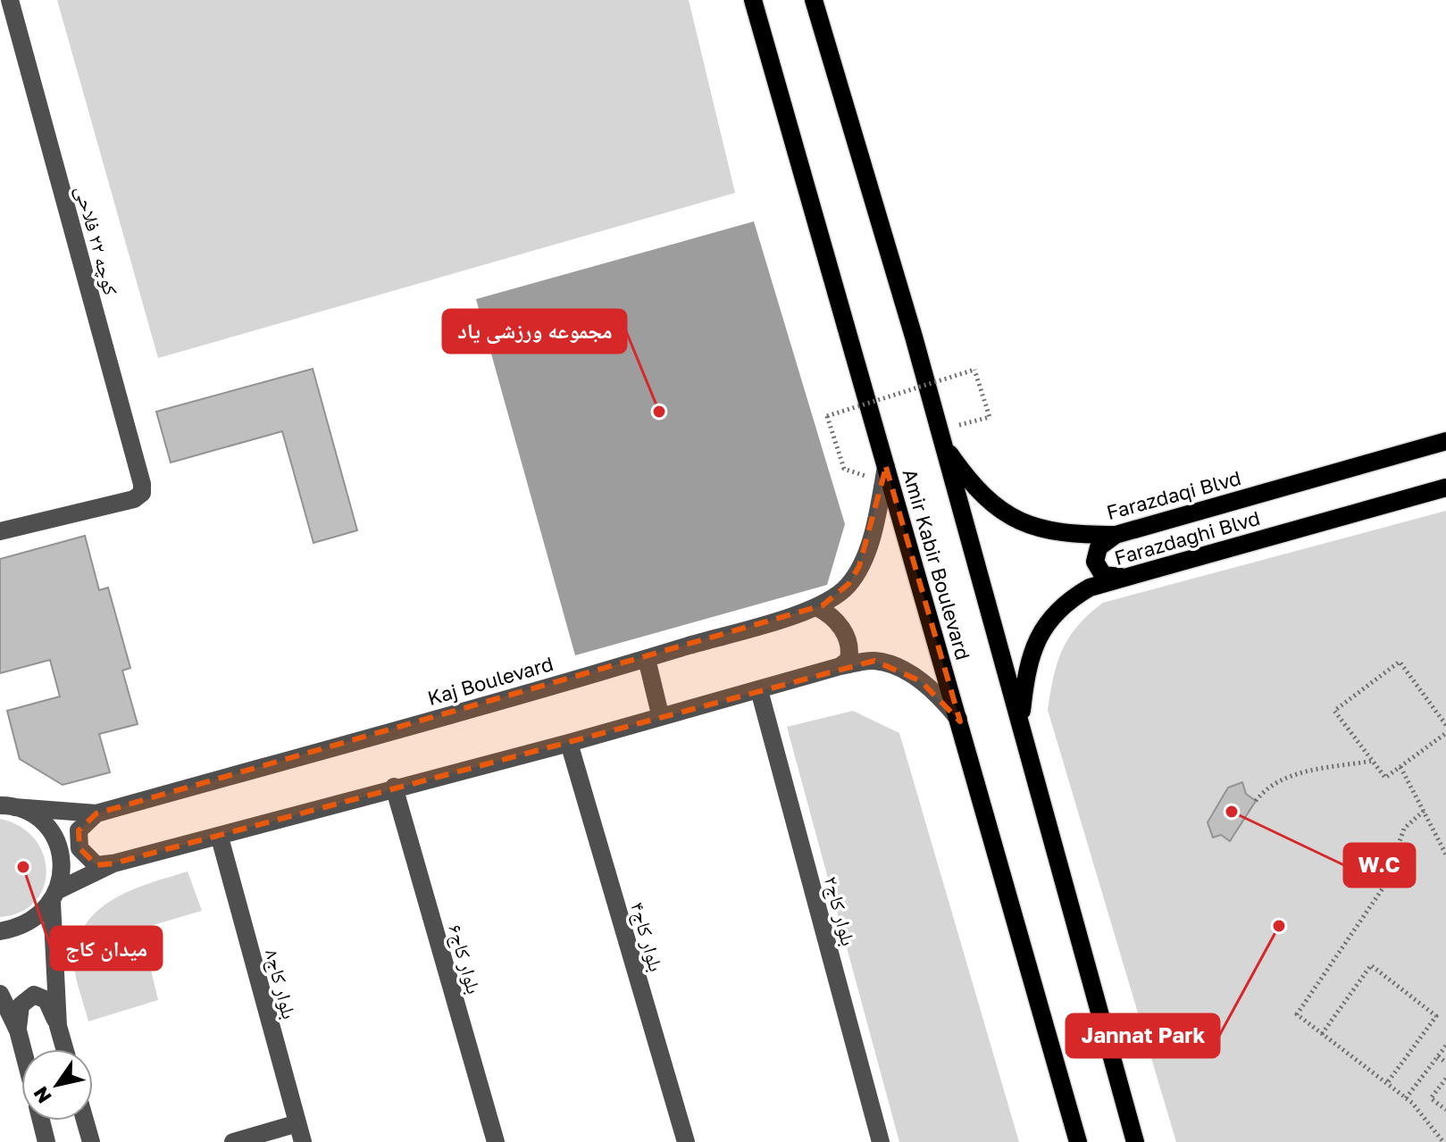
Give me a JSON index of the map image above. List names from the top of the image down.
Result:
{
  "streets": {
    "main road": ["Farazdaqi Blvd", "Farazdaghi Blvd", "Amir Kabir Boulevard"],
    "street": [
      "کوچه ۲۲ فلاحی",
      "Kaj Boulevard",
      "بلوار کاج۲",
      "بلوار کاج۴",
      "بلوار کاج۶",
      "بلوار کاج۸"
    ]
  },
  "crossings": [
    ["Farazdaqi Blvd", "Amir Kabir Boulevard"],
    ["Farazdaghi Blvd", "Amir Kabir Boulevard"],
    ["Amir Kabir Boulevard", "Kaj Boulevard"]
  ],
  "places": [
    "مجموعه ورزشی یاد",
    "W.C",
    "میدان کاج",
    "Jannat Park"
  ],
  "north": "bottom left"
}
